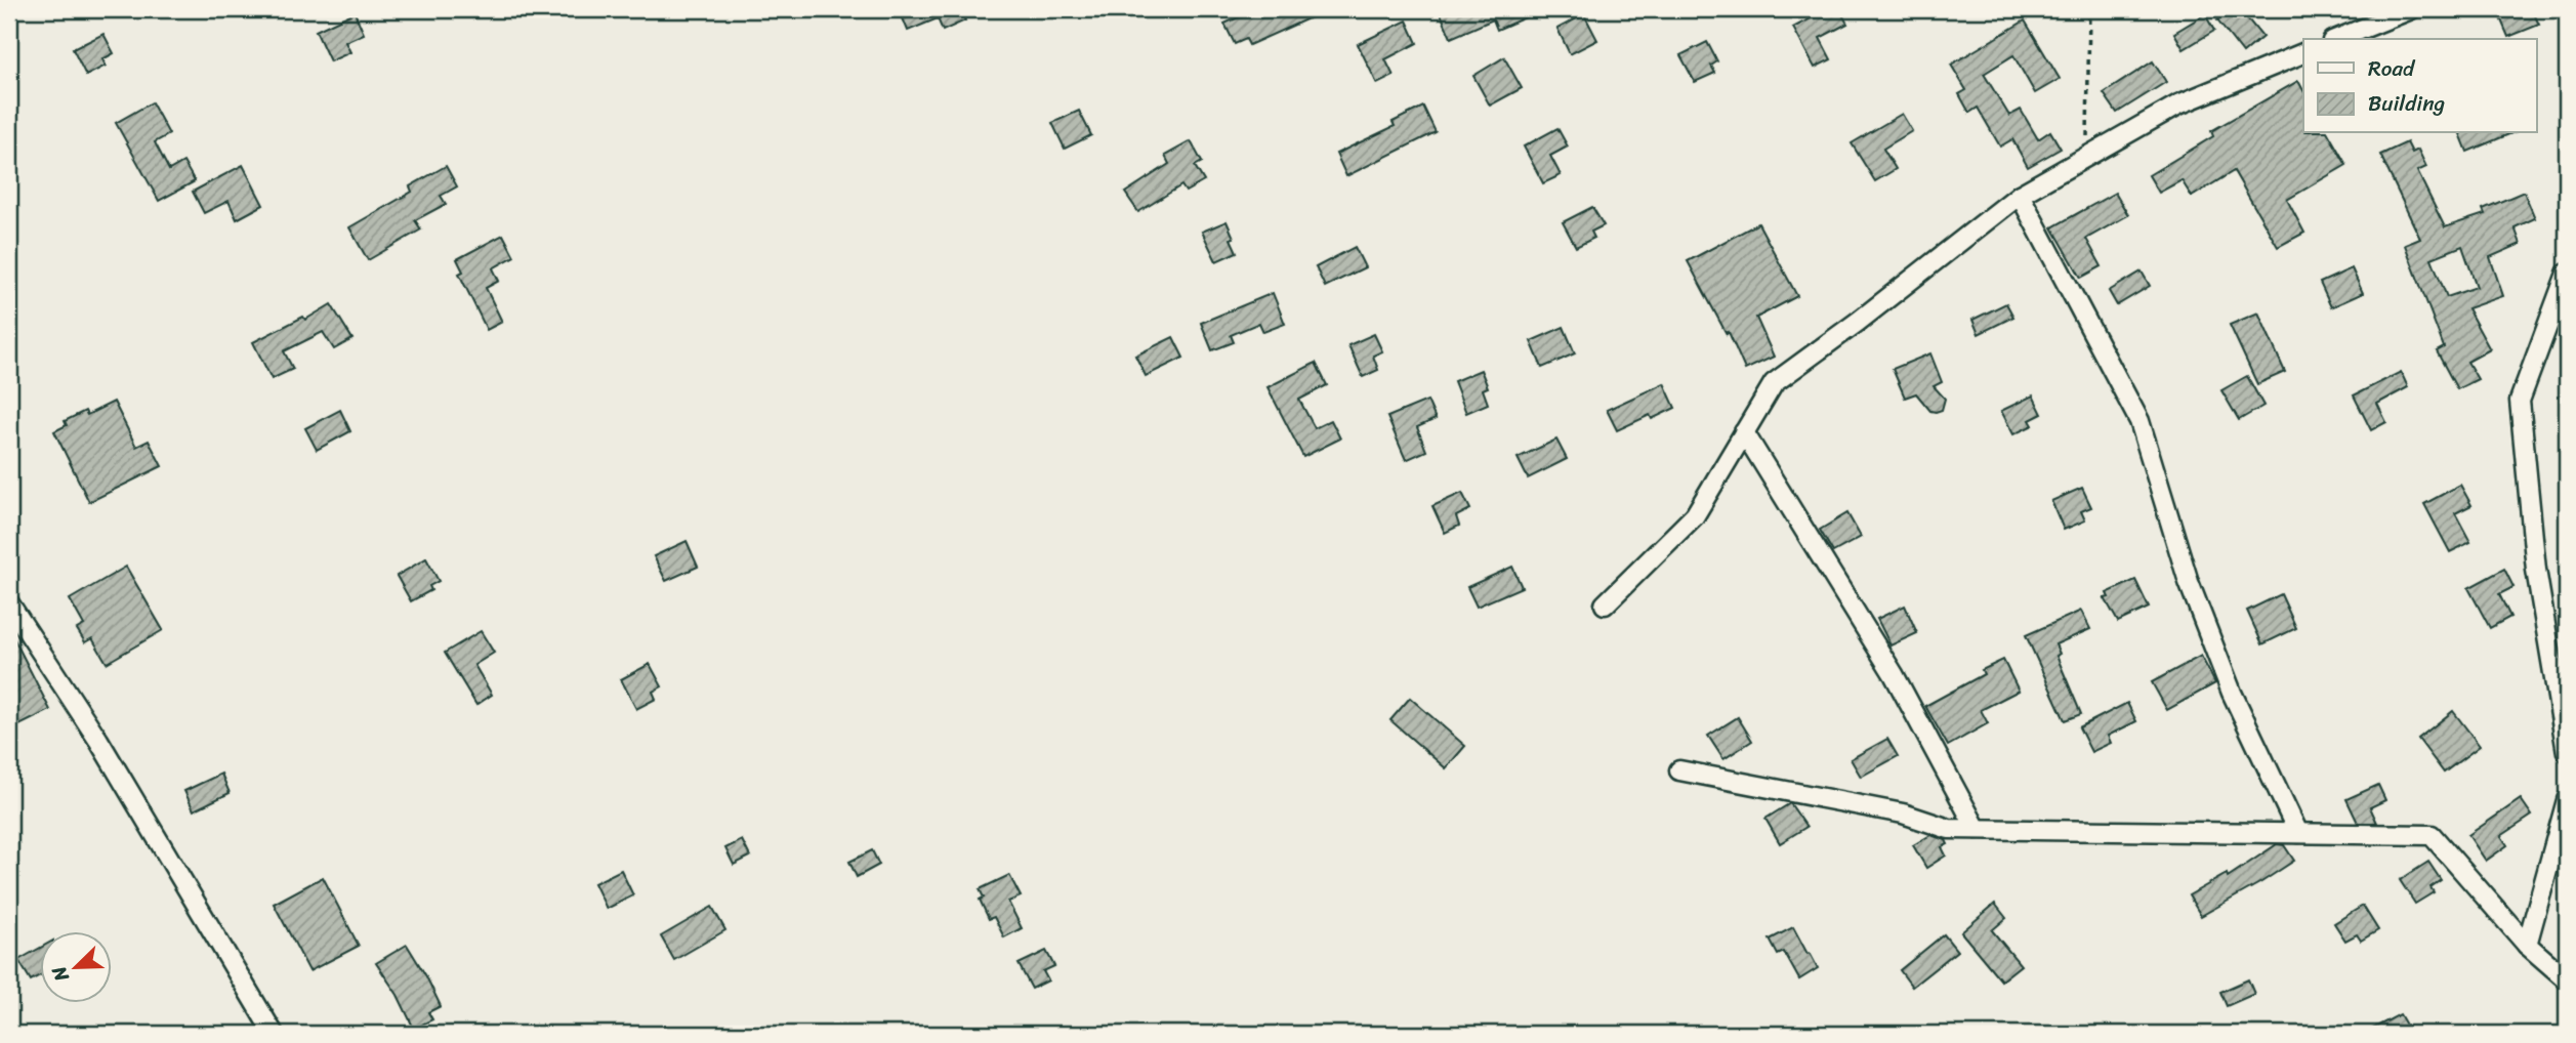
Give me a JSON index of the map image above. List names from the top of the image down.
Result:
{
  "legend": ["Road", "Building"],
  "north": "bottom left"
}
